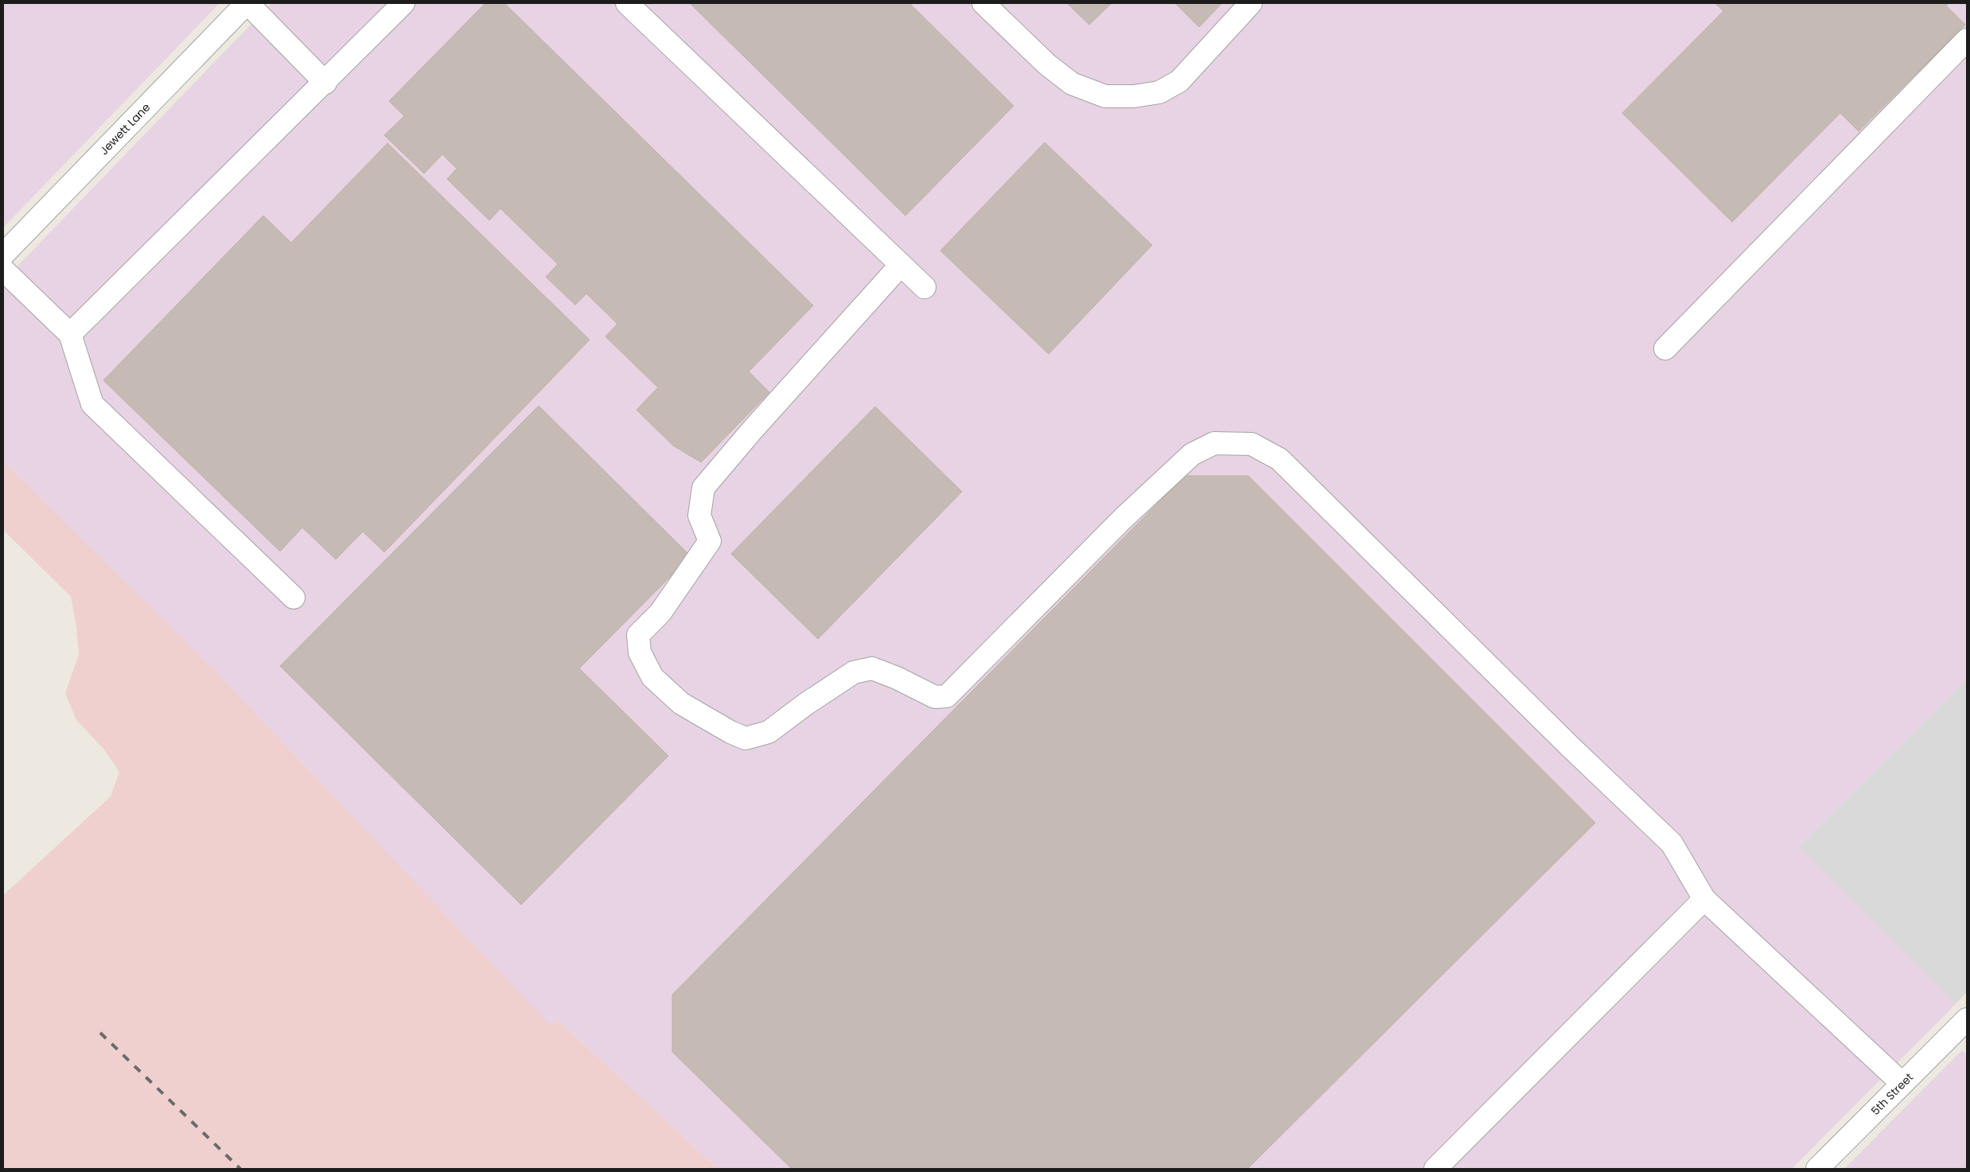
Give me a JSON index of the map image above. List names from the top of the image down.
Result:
{
  "streets": {
    "street": ["Jewett Lane", "5th Street"]
  }
}
